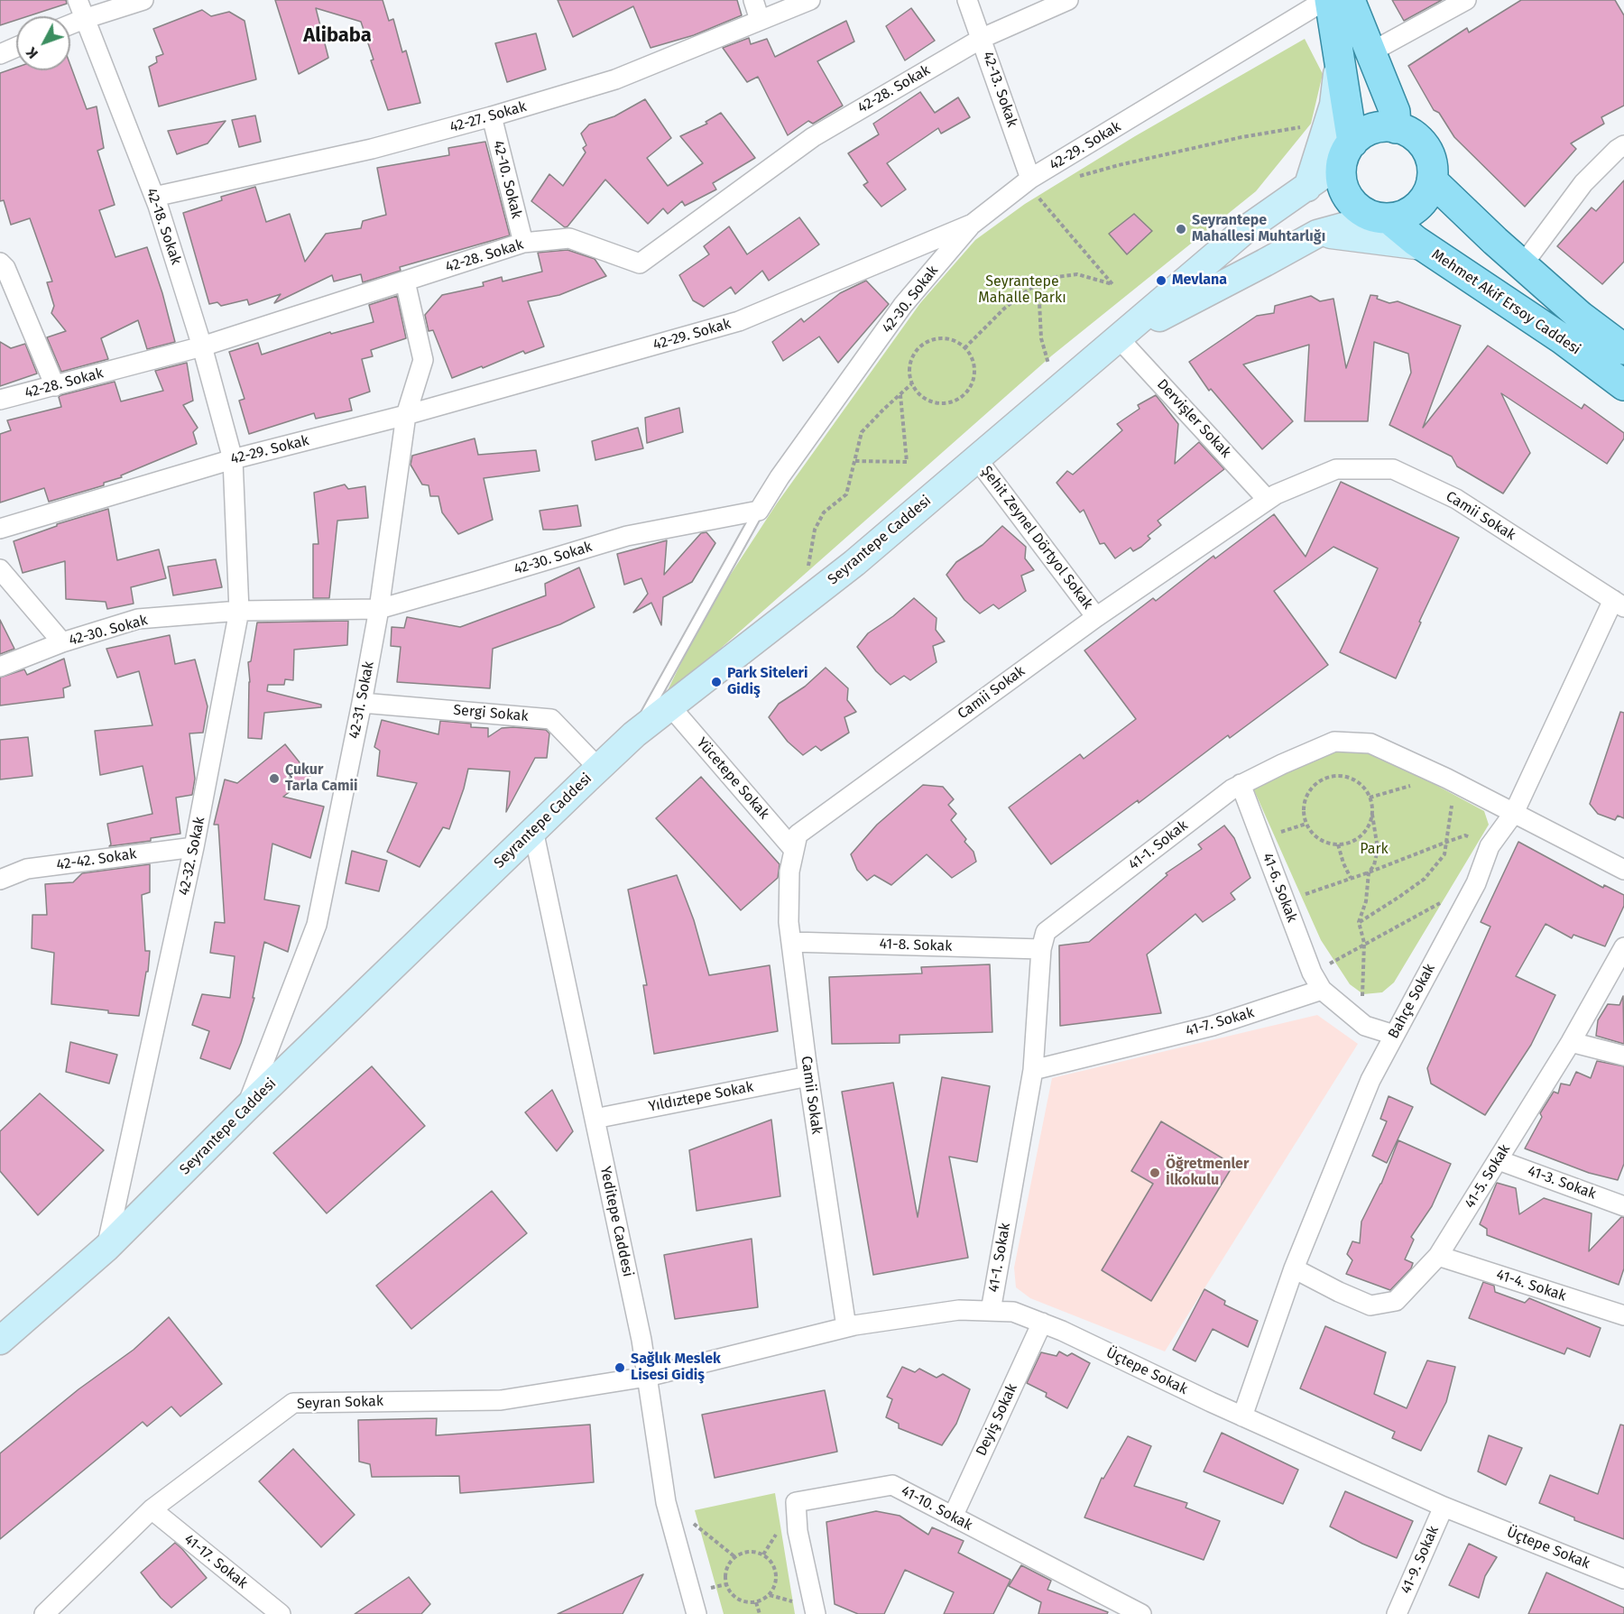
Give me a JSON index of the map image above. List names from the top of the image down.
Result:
{
  "streets": {
    "main road": ["Mehmet Akif Ersoy Caddesi"],
    "street": [
      "42-28. Sokak",
      "42-13. Sokak",
      "42-27. Sokak",
      "42-29. Sokak",
      "42-10. Sokak",
      "42-18. Sokak",
      "42-30. Sokak",
      "Dervişler Sokak",
      "Camii Sokak",
      "Şehit Zeynel Dörtyol Sokak",
      "Seyrantepe Caddesi",
      "42-31. Sokak",
      "Sergi Sokak",
      "Yücetepe Sokak",
      "41-1. Sokak",
      "42-32. Sokak",
      "42-42. Sokak",
      "41-6. Sokak",
      "41-8. Sokak",
      "Bahçe Sokak",
      "41-7. Sokak",
      "Yıldıztepe Sokak",
      "41-5. Sokak",
      "41-3. Sokak",
      "Yeditepe Caddesi",
      "41-4. Sokak",
      "Üçtepe Sokak",
      "Seyran Sokak",
      "Deyiş Sokak",
      "41-10. Sokak",
      "41-9. Sokak",
      "41-17. Sokak"
    ]
  },
  "crossings": [
    ["42-28. Sokak", "42-13. Sokak"],
    ["42-28. Sokak", "42-10. Sokak"],
    ["42-28. Sokak", "42-18. Sokak"],
    ["42-28. Sokak", "42-31. Sokak"],
    ["42-13. Sokak", "42-29. Sokak"],
    ["42-27. Sokak", "42-10. Sokak"],
    ["42-27. Sokak", "42-18. Sokak"],
    ["42-29. Sokak", "42-18. Sokak"],
    ["42-29. Sokak", "42-30. Sokak"],
    ["42-29. Sokak", "42-31. Sokak"],
    ["42-29. Sokak", "42-32. Sokak"],
    ["42-18. Sokak", "42-32. Sokak"],
    ["42-30. Sokak", "42-31. Sokak"],
    ["42-30. Sokak", "42-32. Sokak"],
    ["Mehmet Akif Ersoy Caddesi", "Seyrantepe Caddesi"],
    ["Dervişler Sokak", "Camii Sokak"],
    ["Dervişler Sokak", "Seyrantepe Caddesi"],
    ["Camii Sokak", "Şehit Zeynel Dörtyol Sokak"],
    ["Camii Sokak", "Yücetepe Sokak"],
    ["Camii Sokak", "41-8. Sokak"],
    ["Camii Sokak", "Bahçe Sokak"],
    ["Camii Sokak", "Yıldıztepe Sokak"],
    ["Camii Sokak", "Üçtepe Sokak"],
    ["Şehit Zeynel Dörtyol Sokak", "Seyrantepe Caddesi"],
    ["Seyrantepe Caddesi", "42-31. Sokak"],
    ["Seyrantepe Caddesi", "Sergi Sokak"],
    ["Seyrantepe Caddesi", "Yücetepe Sokak"],
    ["Seyrantepe Caddesi", "42-32. Sokak"],
    ["Seyrantepe Caddesi", "Yeditepe Caddesi"],
    ["42-31. Sokak", "Sergi Sokak"],
    ["41-1. Sokak", "41-6. Sokak"],
    ["41-1. Sokak", "41-8. Sokak"],
    ["41-1. Sokak", "Bahçe Sokak"],
    ["41-1. Sokak", "41-7. Sokak"],
    ["41-1. Sokak", "Üçtepe Sokak"],
    ["42-32. Sokak", "42-42. Sokak"],
    ["41-6. Sokak", "41-7. Sokak"],
    ["Bahçe Sokak", "41-5. Sokak"],
    ["Bahçe Sokak", "Üçtepe Sokak"],
    ["Yıldıztepe Sokak", "Yeditepe Caddesi"],
    ["41-5. Sokak", "41-3. Sokak"],
    ["41-5. Sokak", "41-4. Sokak"],
    ["Yeditepe Caddesi", "Üçtepe Sokak"],
    ["Yeditepe Caddesi", "Seyran Sokak"],
    ["Üçtepe Sokak", "Seyran Sokak"],
    ["Üçtepe Sokak", "Deyiş Sokak"],
    ["Üçtepe Sokak", "41-9. Sokak"],
    ["Seyran Sokak", "41-17. Sokak"],
    ["Deyiş Sokak", "41-10. Sokak"]
  ],
  "districts": ["Alibaba"],
  "parks": ["Seyrantepe Mahalle Parkı", "Park"],
  "places": [
    "Seyrantepe Mahallesi Muhtarlığı",
    "Mevlana",
    "Park Siteleri Gidiş",
    "Çukur Tarla Camii",
    "Öğretmenler İlkokulu",
    "Sağlık Meslek Lisesi Gidiş"
  ],
  "north": "bottom left"
}
